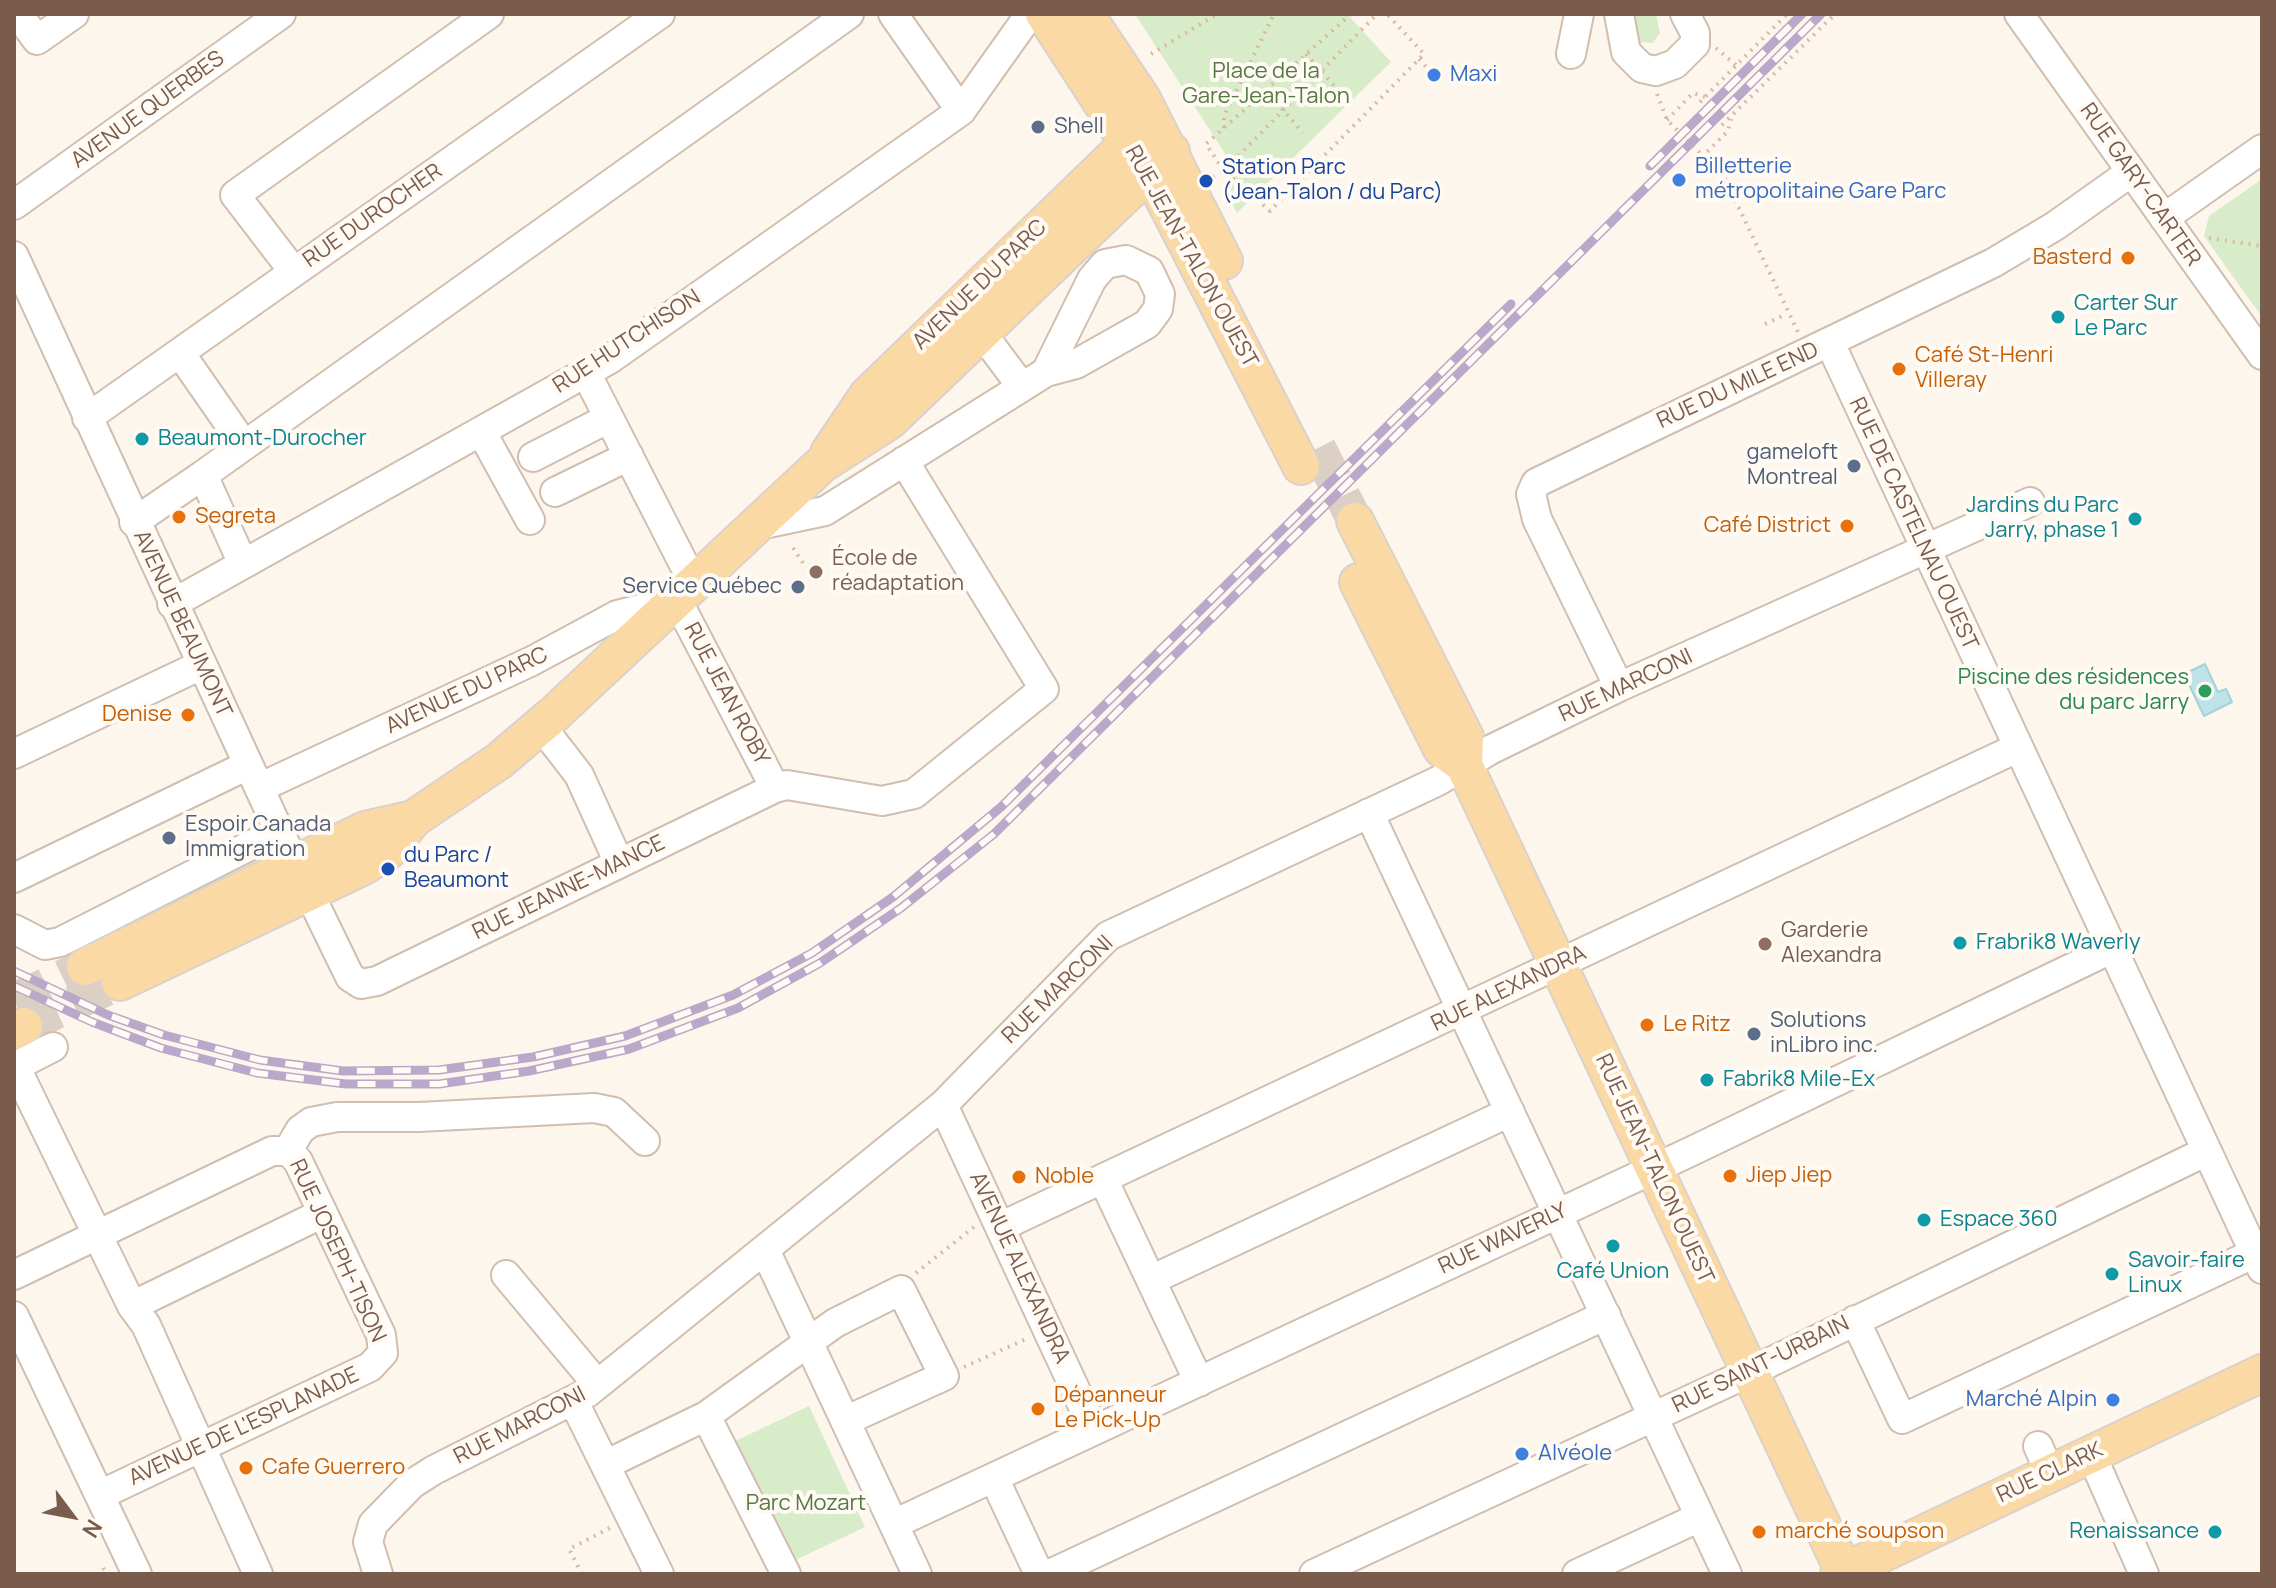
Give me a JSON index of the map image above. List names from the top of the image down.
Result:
{
  "streets": {
    "main road": ["RUE JEAN-TALON OUEST", "AVENUE DU PARC", "RUE CLARK"],
    "street": [
      "AVENUE QUERBES",
      "RUE GARY-CARTER",
      "RUE DUROCHER",
      "RUE HUTCHISON",
      "RUE DU MILE END",
      "RUE DE CASTELNAU OUEST",
      "AVENUE BEAUMONT",
      "RUE MARCONI",
      "RUE JEAN ROBY",
      "RUE JEANNE-MANCE",
      "RUE ALEXANDRA",
      "RUE WAVERLY",
      "RUE JOSEPH-TISON",
      "AVENUE ALEXANDRA",
      "RUE SAINT-URBAIN",
      "AVENUE DE L'ESPLANADE"
    ]
  },
  "crossings": [
    ["RUE GARY-CARTER", "RUE DU MILE END"],
    ["RUE DUROCHER", "AVENUE BEAUMONT"],
    ["RUE JEAN-TALON OUEST", "AVENUE DU PARC"],
    ["RUE JEAN-TALON OUEST", "RUE MARCONI"],
    ["RUE JEAN-TALON OUEST", "RUE ALEXANDRA"],
    ["RUE JEAN-TALON OUEST", "RUE WAVERLY"],
    ["RUE JEAN-TALON OUEST", "RUE SAINT-URBAIN"],
    ["RUE JEAN-TALON OUEST", "RUE CLARK"],
    ["AVENUE DU PARC", "AVENUE BEAUMONT"],
    ["AVENUE DU PARC", "RUE JEAN ROBY"],
    ["RUE HUTCHISON", "AVENUE BEAUMONT"],
    ["RUE HUTCHISON", "RUE JEAN ROBY"],
    ["RUE DU MILE END", "RUE DE CASTELNAU OUEST"],
    ["RUE DU MILE END", "RUE MARCONI"],
    ["RUE DE CASTELNAU OUEST", "RUE MARCONI"],
    ["RUE DE CASTELNAU OUEST", "RUE ALEXANDRA"],
    ["RUE DE CASTELNAU OUEST", "RUE WAVERLY"],
    ["RUE DE CASTELNAU OUEST", "RUE SAINT-URBAIN"],
    ["AVENUE BEAUMONT", "RUE JEANNE-MANCE"],
    ["RUE MARCONI", "AVENUE ALEXANDRA"],
    ["RUE JEAN ROBY", "RUE JEANNE-MANCE"],
    ["RUE ALEXANDRA", "AVENUE ALEXANDRA"],
    ["RUE WAVERLY", "AVENUE ALEXANDRA"],
    ["RUE JOSEPH-TISON", "AVENUE DE L'ESPLANADE"]
  ],
  "parks": ["Place de la Gare-Jean-Talon", "Parc Mozart"],
  "places": [
    "Maxi",
    "Shell",
    "Billetterie métropolitaine Gare Parc",
    "Station Parc (Jean-Talon / du Parc)",
    "Basterd",
    "Carter Sur Le Parc",
    "Café St-Henri Villeray",
    "Beaumont-Durocher",
    "gameloft Montreal",
    "Segreta",
    "Jardins du Parc Jarry, phase 1",
    "Café District",
    "École de réadaptation",
    "Service Québec",
    "Piscine des résidences du parc Jarry",
    "Denise",
    "Espoir Canada Immigration",
    "du Parc / Beaumont",
    "Frabrik8 Waverly",
    "Garderie Alexandra",
    "Le Ritz",
    "Solutions inLibro inc.",
    "Fabrik8 Mile-Ex",
    "Jiep Jiep",
    "Noble",
    "Espace 360",
    "Café Union",
    "Savoir-faire Linux",
    "Marché Alpin",
    "Dépanneur Le Pick-Up",
    "Alvéole",
    "Cafe Guerrero",
    "marché soupson",
    "Renaissance"
  ],
  "north": "bottom right"
}
